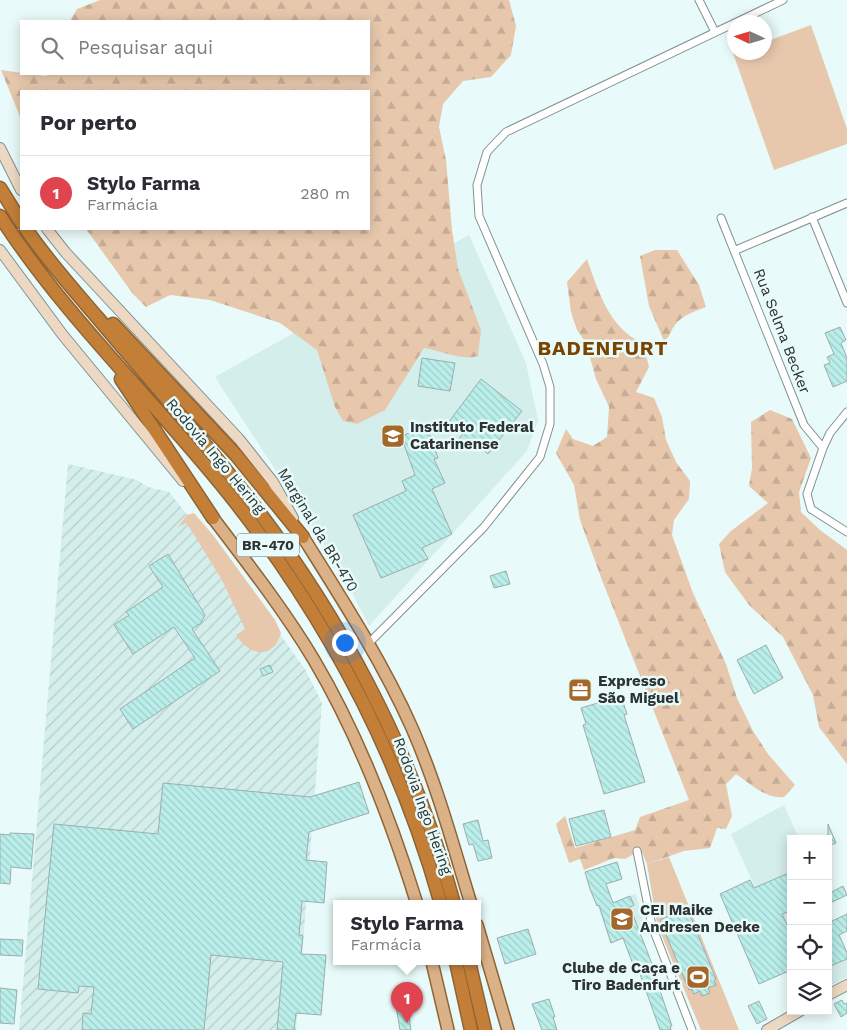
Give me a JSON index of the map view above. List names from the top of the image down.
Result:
{
  "streets": {
    "highway": ["Rodovia Ingo Hering", "BR-470"],
    "main road": ["Marginal da BR-470"],
    "street": ["Rua Selma Becker"]
  },
  "districts": ["BADENFURT"],
  "places": {
    "school or university": ["Instituto Federal Catarinense", "CEI Maike Andresen Deeke"],
    "office": ["Expresso São Miguel"],
    "sports": ["Clube de Caça e Tiro Badenfurt"]
  },
  "north": "left",
  "page": {
    "search": "Pesquisar aqui",
    "heading": "Por perto",
    "list": [
      {
        "mark": "1",
        "name": "Stylo Farma",
        "note": "Farmácia",
        "value": "280 m"
      }
    ],
    "map_buttons": ["+", "−"],
    "popup": ["Stylo Farma", "Farmácia"],
    "pins": "1"
  }
}
